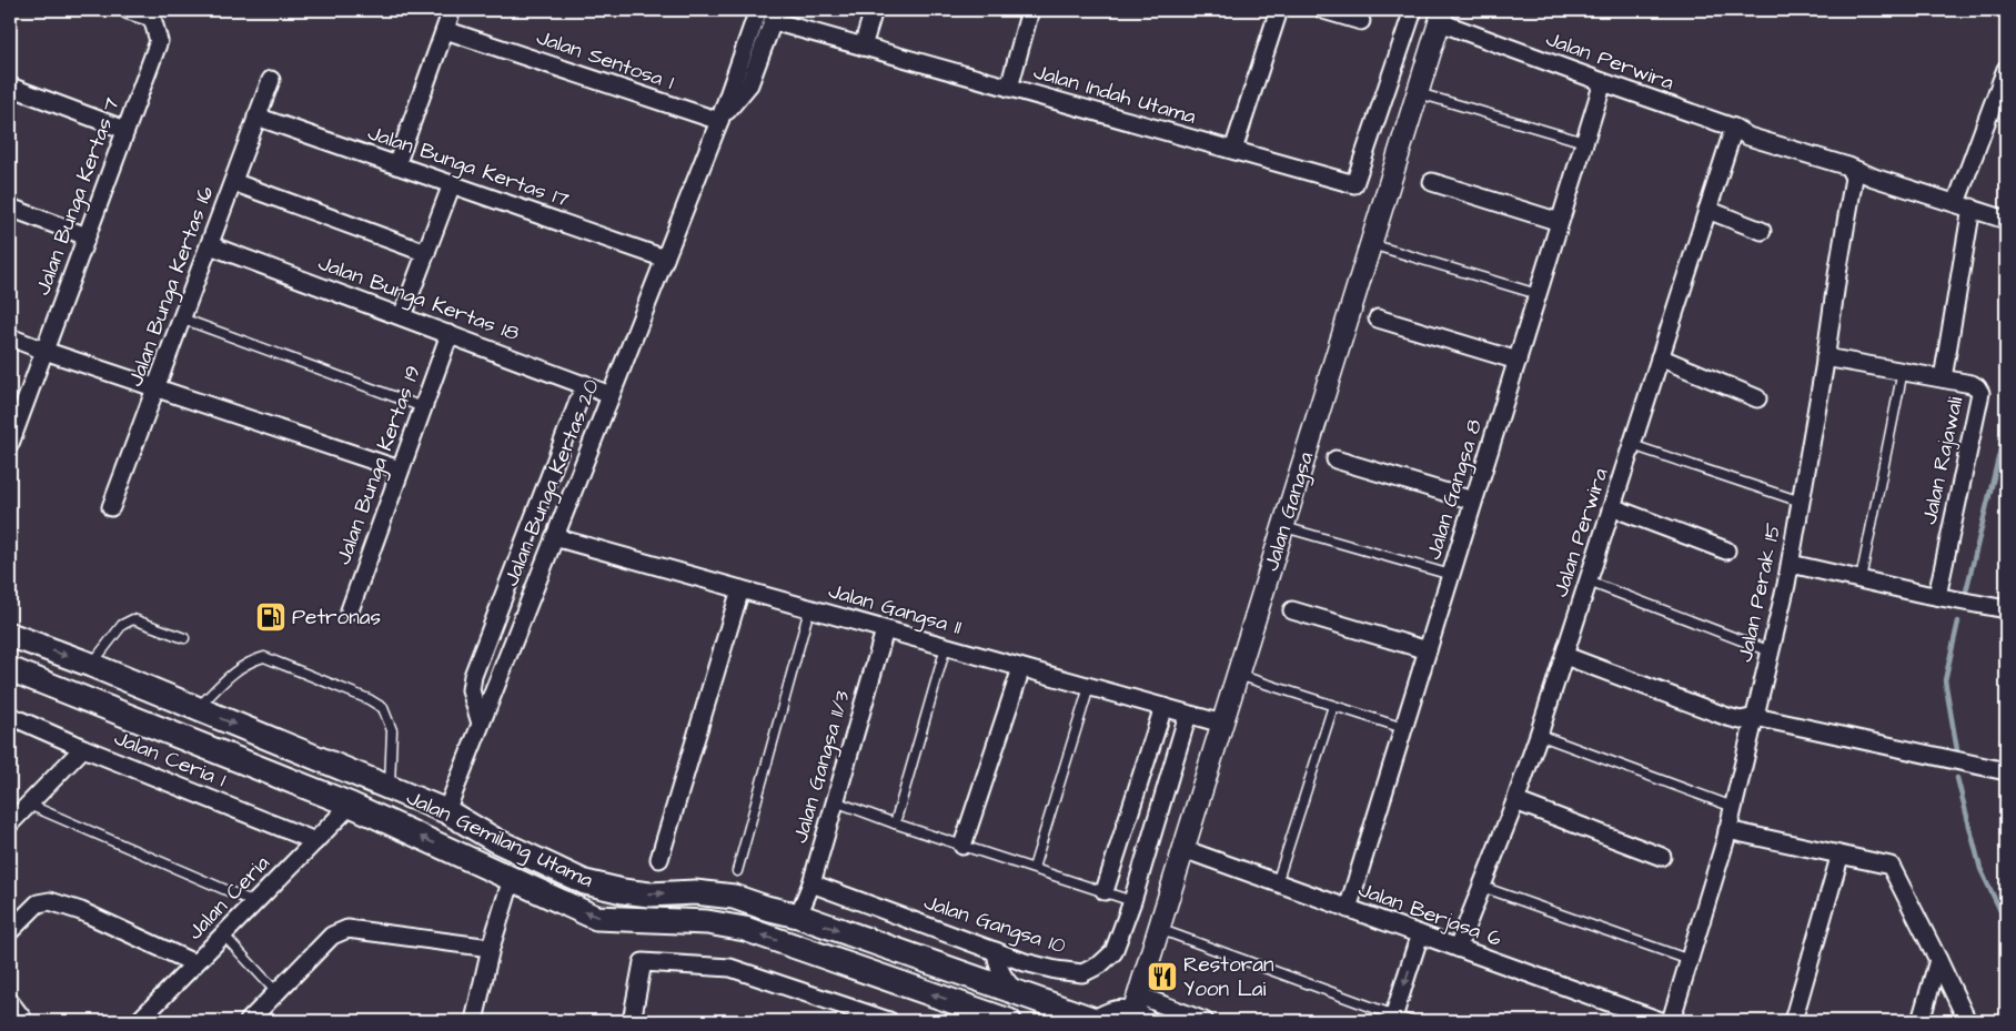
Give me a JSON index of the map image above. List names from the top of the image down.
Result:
{
  "streets": {
    "main road": ["Jalan Gemilang Utama"],
    "street": [
      "Jalan Sentosa 1",
      "Jalan Perwira",
      "Jalan Indah Utama",
      "Jalan Bunga Kertas 17",
      "Jalan Bunga Kertas 7",
      "Jalan Bunga Kertas 16",
      "Jalan Bunga Kertas 18",
      "Jalan Rajawali",
      "Jalan Bunga Kertas 19",
      "Jalan Bunga Kertas 20",
      "Jalan Gangsa 8",
      "Jalan Gangsa",
      "Jalan Perak 15",
      "Jalan Gangsa 11",
      "Jalan Ceria 1",
      "Jalan Gangsa 11/3",
      "Jalan Ceria",
      "Jalan Berjasa 6",
      "Jalan Gangsa 10"
    ]
  },
  "crossings": [
    ["Jalan Sentosa 1", "Jalan Bunga Kertas 20"],
    ["Jalan Perwira", "Jalan Gangsa 8"],
    ["Jalan Perwira", "Jalan Gangsa"],
    ["Jalan Perwira", "Jalan Perak 15"],
    ["Jalan Perwira", "Jalan Berjasa 6"],
    ["Jalan Bunga Kertas 17", "Jalan Bunga Kertas 16"],
    ["Jalan Bunga Kertas 17", "Jalan Bunga Kertas 20"],
    ["Jalan Bunga Kertas 16", "Jalan Bunga Kertas 18"],
    ["Jalan Bunga Kertas 18", "Jalan Bunga Kertas 19"],
    ["Jalan Bunga Kertas 18", "Jalan Bunga Kertas 20"],
    ["Jalan Rajawali", "Jalan Perak 15"],
    ["Jalan Bunga Kertas 20", "Jalan Gangsa 11"],
    ["Jalan Bunga Kertas 20", "Jalan Gemilang Utama"],
    ["Jalan Gangsa 8", "Jalan Berjasa 6"],
    ["Jalan Gangsa", "Jalan Gangsa 11"],
    ["Jalan Gangsa", "Jalan Berjasa 6"],
    ["Jalan Gangsa 11", "Jalan Gangsa 11/3"],
    ["Jalan Gangsa 11", "Jalan Gangsa 10"],
    ["Jalan Ceria 1", "Jalan Ceria"],
    ["Jalan Gangsa 11/3", "Jalan Gemilang Utama"],
    ["Jalan Gangsa 11/3", "Jalan Gangsa 10"],
    ["Jalan Gemilang Utama", "Jalan Ceria"]
  ],
  "places": {
    "fuel station": ["Petronas"],
    "restaurant": ["Restoran Yoon Lai"]
  }
}
